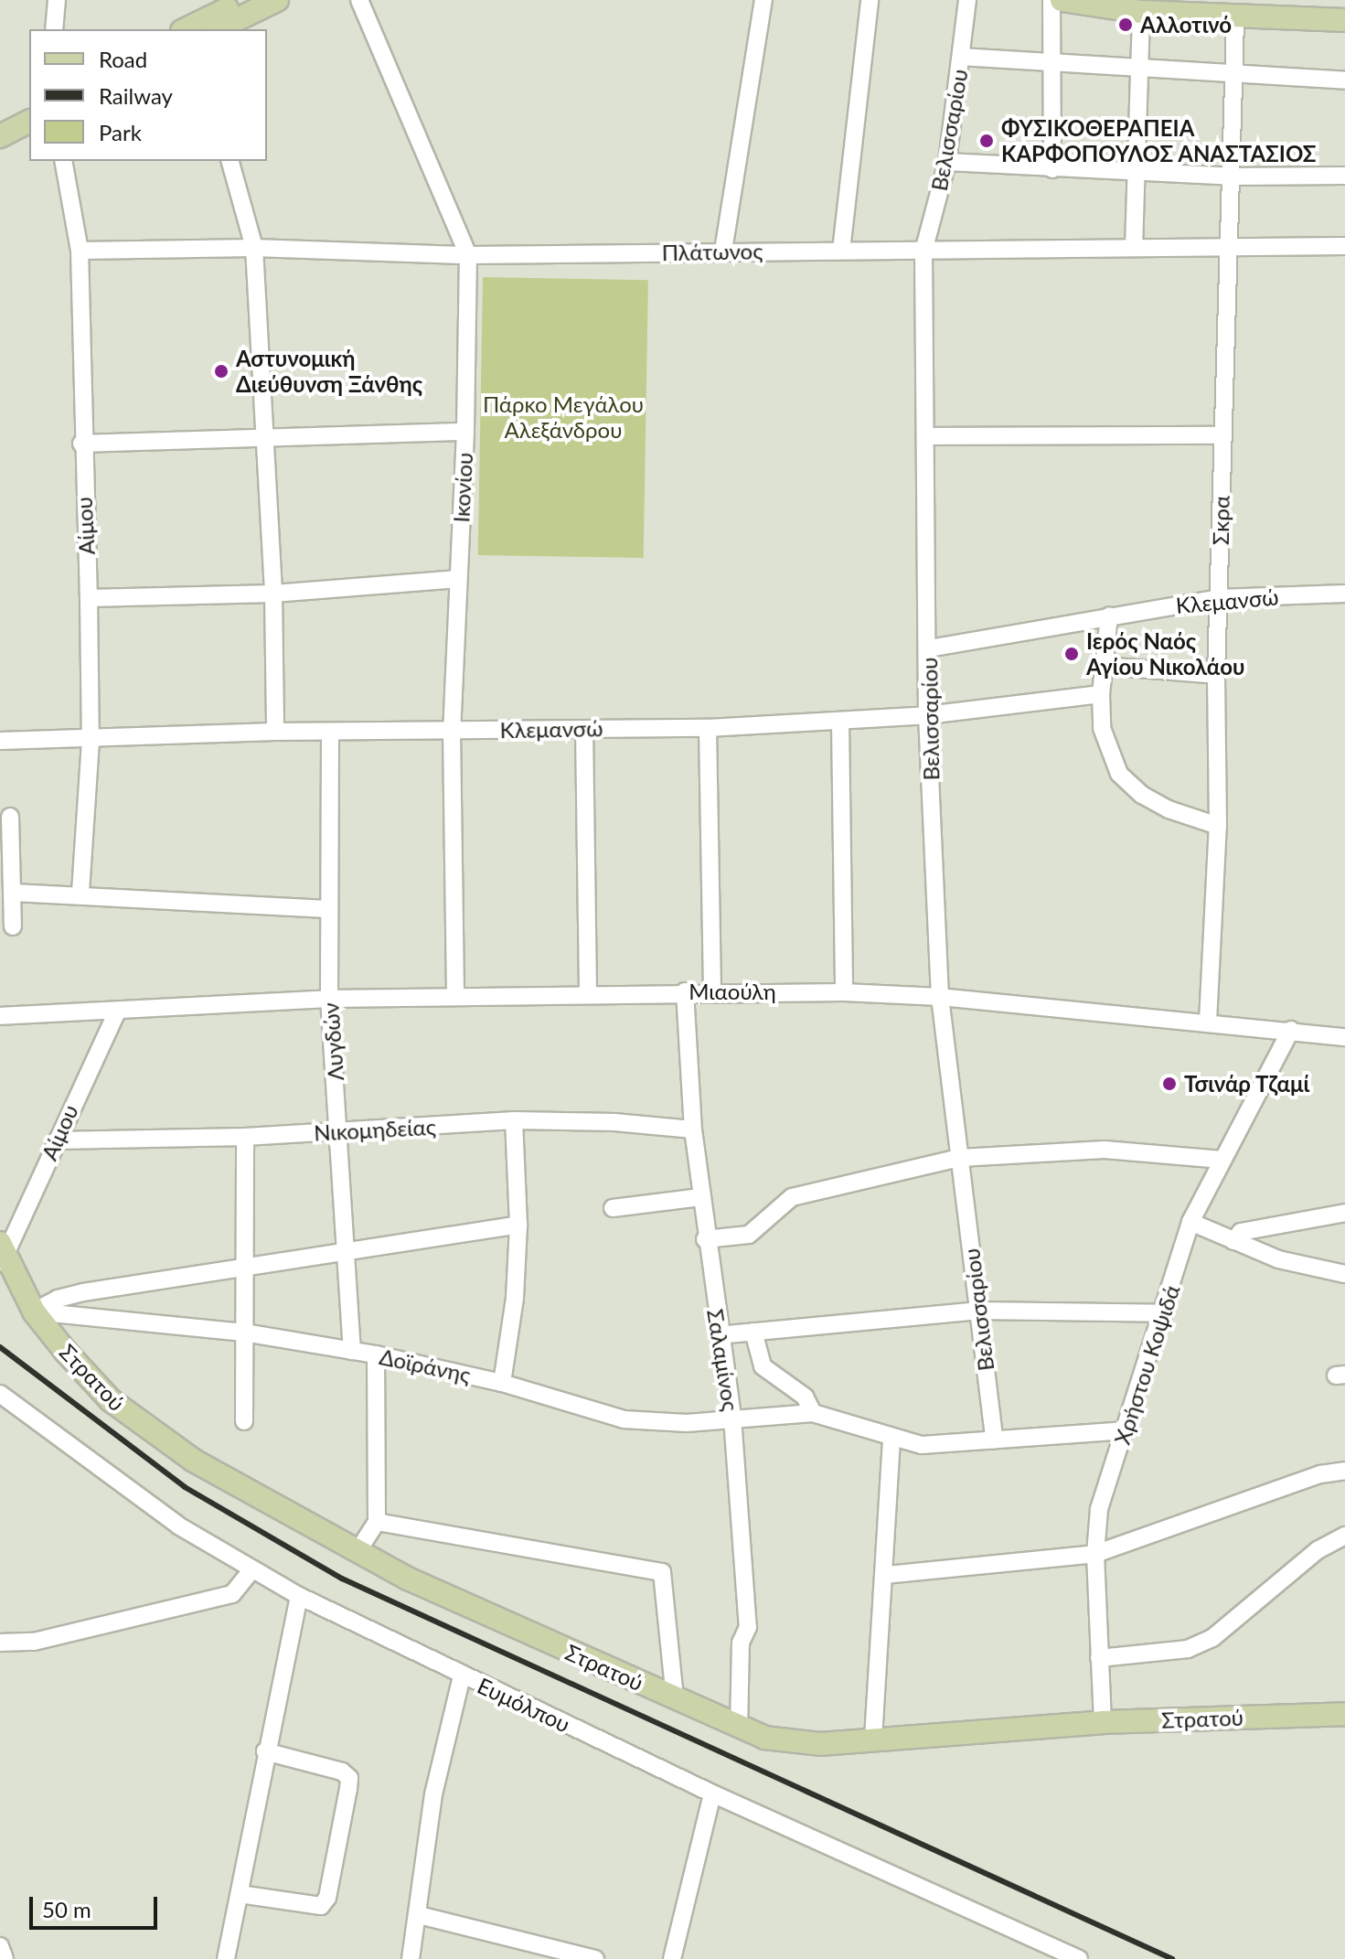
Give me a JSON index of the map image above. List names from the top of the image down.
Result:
{
  "streets": {
    "main road": ["Στρατού"],
    "street": [
      "Βελισσαρίου",
      "Πλάτωνος",
      "Ικονίου",
      "Σκρα",
      "Αίμου",
      "Κλεμανσώ",
      "Μιαούλη",
      "Λυγδών",
      "Νικομηδείας",
      "Σαλαμίνος",
      "Χρήστου Κοψιδά",
      "Δοϊράνης",
      "Ευμόλπου"
    ]
  },
  "crossings": [
    ["Βελισσαρίου", "Πλάτωνος"],
    ["Βελισσαρίου", "Κλεμανσώ"],
    ["Βελισσαρίου", "Μιαούλη"],
    ["Βελισσαρίου", "Δοϊράνης"],
    ["Πλάτωνος", "Ικονίου"],
    ["Πλάτωνος", "Σκρα"],
    ["Πλάτωνος", "Αίμου"],
    ["Ικονίου", "Κλεμανσώ"],
    ["Ικονίου", "Μιαούλη"],
    ["Σκρα", "Κλεμανσώ"],
    ["Σκρα", "Μιαούλη"],
    ["Αίμου", "Κλεμανσώ"],
    ["Αίμου", "Μιαούλη"],
    ["Αίμου", "Νικομηδείας"],
    ["Αίμου", "Στρατού"],
    ["Κλεμανσώ", "Λυγδών"],
    ["Μιαούλη", "Λυγδών"],
    ["Μιαούλη", "Σαλαμίνος"],
    ["Μιαούλη", "Χρήστου Κοψιδά"],
    ["Λυγδών", "Νικομηδείας"],
    ["Λυγδών", "Δοϊράνης"],
    ["Νικομηδείας", "Σαλαμίνος"],
    ["Σαλαμίνος", "Δοϊράνης"],
    ["Σαλαμίνος", "Στρατού"],
    ["Χρήστου Κοψιδά", "Δοϊράνης"],
    ["Χρήστου Κοψιδά", "Στρατού"],
    ["Δοϊράνης", "Στρατού"]
  ],
  "parks": ["Πάρκο Μεγάλου Αλεξάνδρου"],
  "places": [
    "Αλλοτινό",
    "ΦΥΣΙΚΟΘΕΡΑΠΕΙΑ ΚΑΡΦΟΠΟΥΛΟΣ ΑΝΑΣΤΑΣΙΟΣ",
    "Αστυνομική Διεύθυνση Ξάνθης",
    "Ιερός Ναός Αγίου Νικολάου",
    "Τσινάρ Τζαμί"
  ],
  "legend": ["Road", "Railway", "Park"],
  "scale_bar": "50 m"
}
